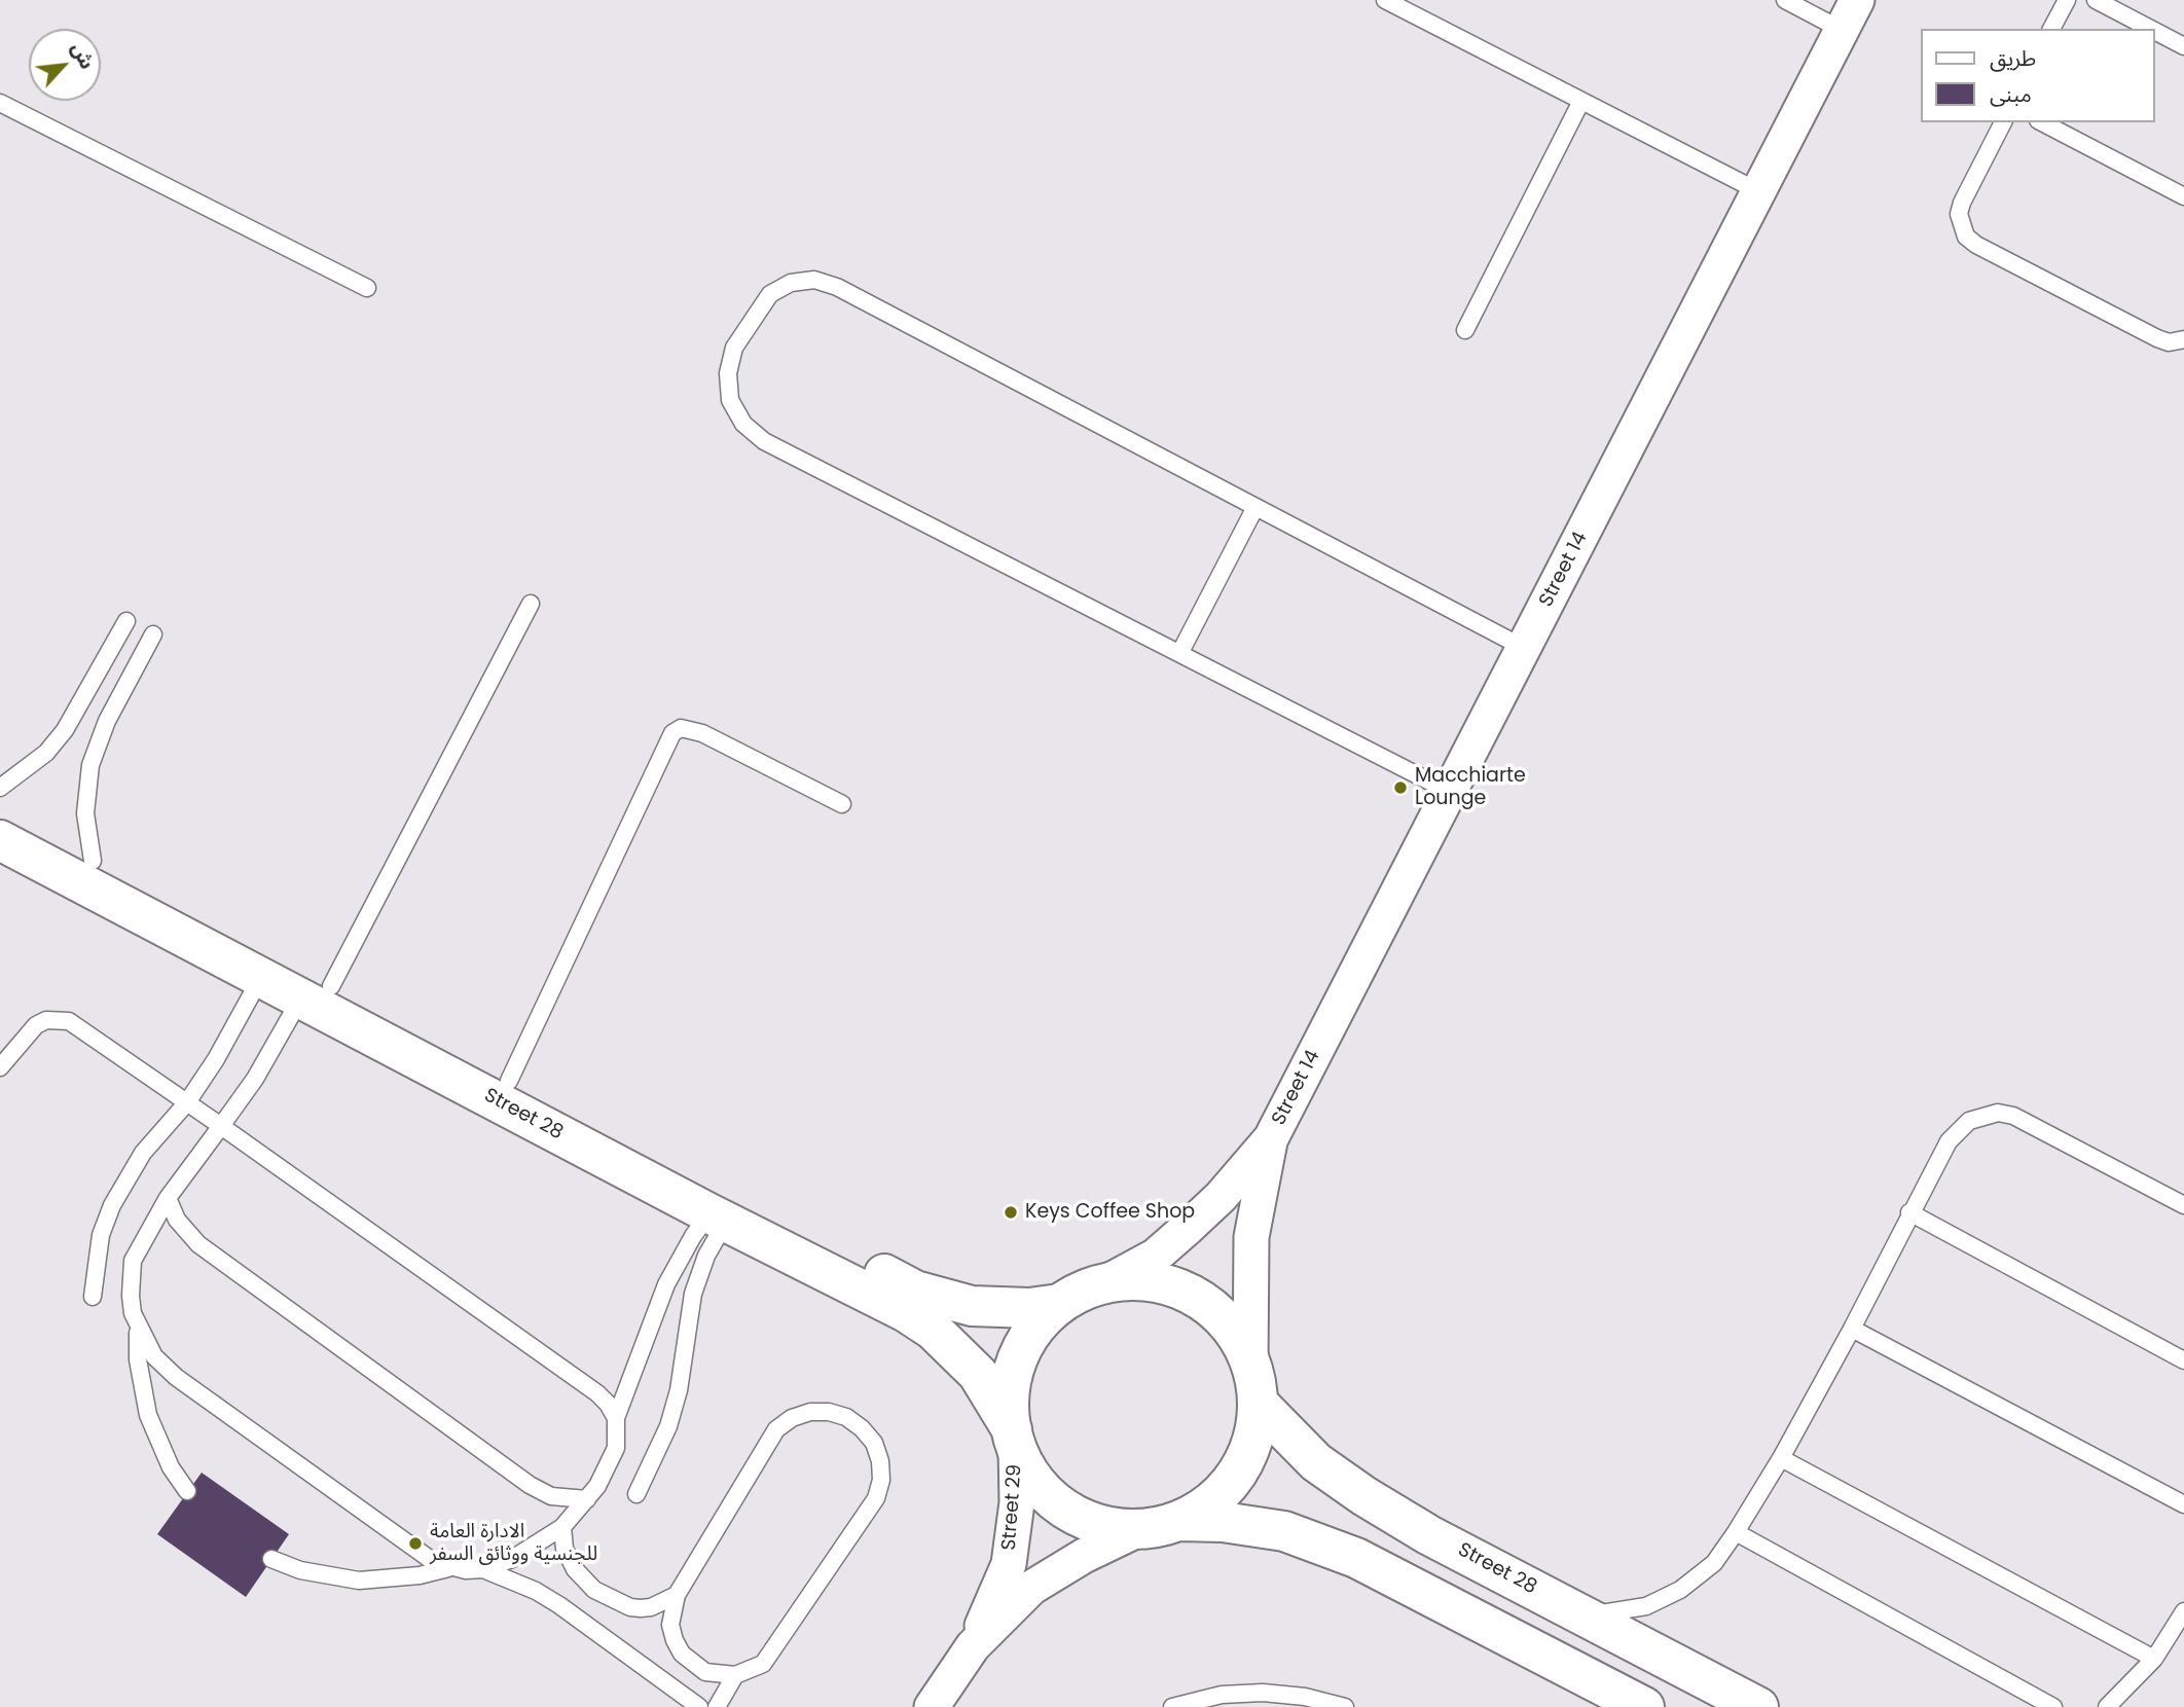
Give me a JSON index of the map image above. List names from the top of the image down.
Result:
{
  "streets": {
    "street": ["Street 14", "Street 28", "Street 29"]
  },
  "crossings": [
    ["Street 14", "Street 28"],
    ["Street 14", "Street 29"],
    ["Street 28", "Street 29"]
  ],
  "places": ["Macchiarte Lounge", "Keys Coffee Shop", "الادارة العامة للجنسية ووثائق السفر"],
  "legend": ["طريق", "مبنى"],
  "north": "top right"
}
